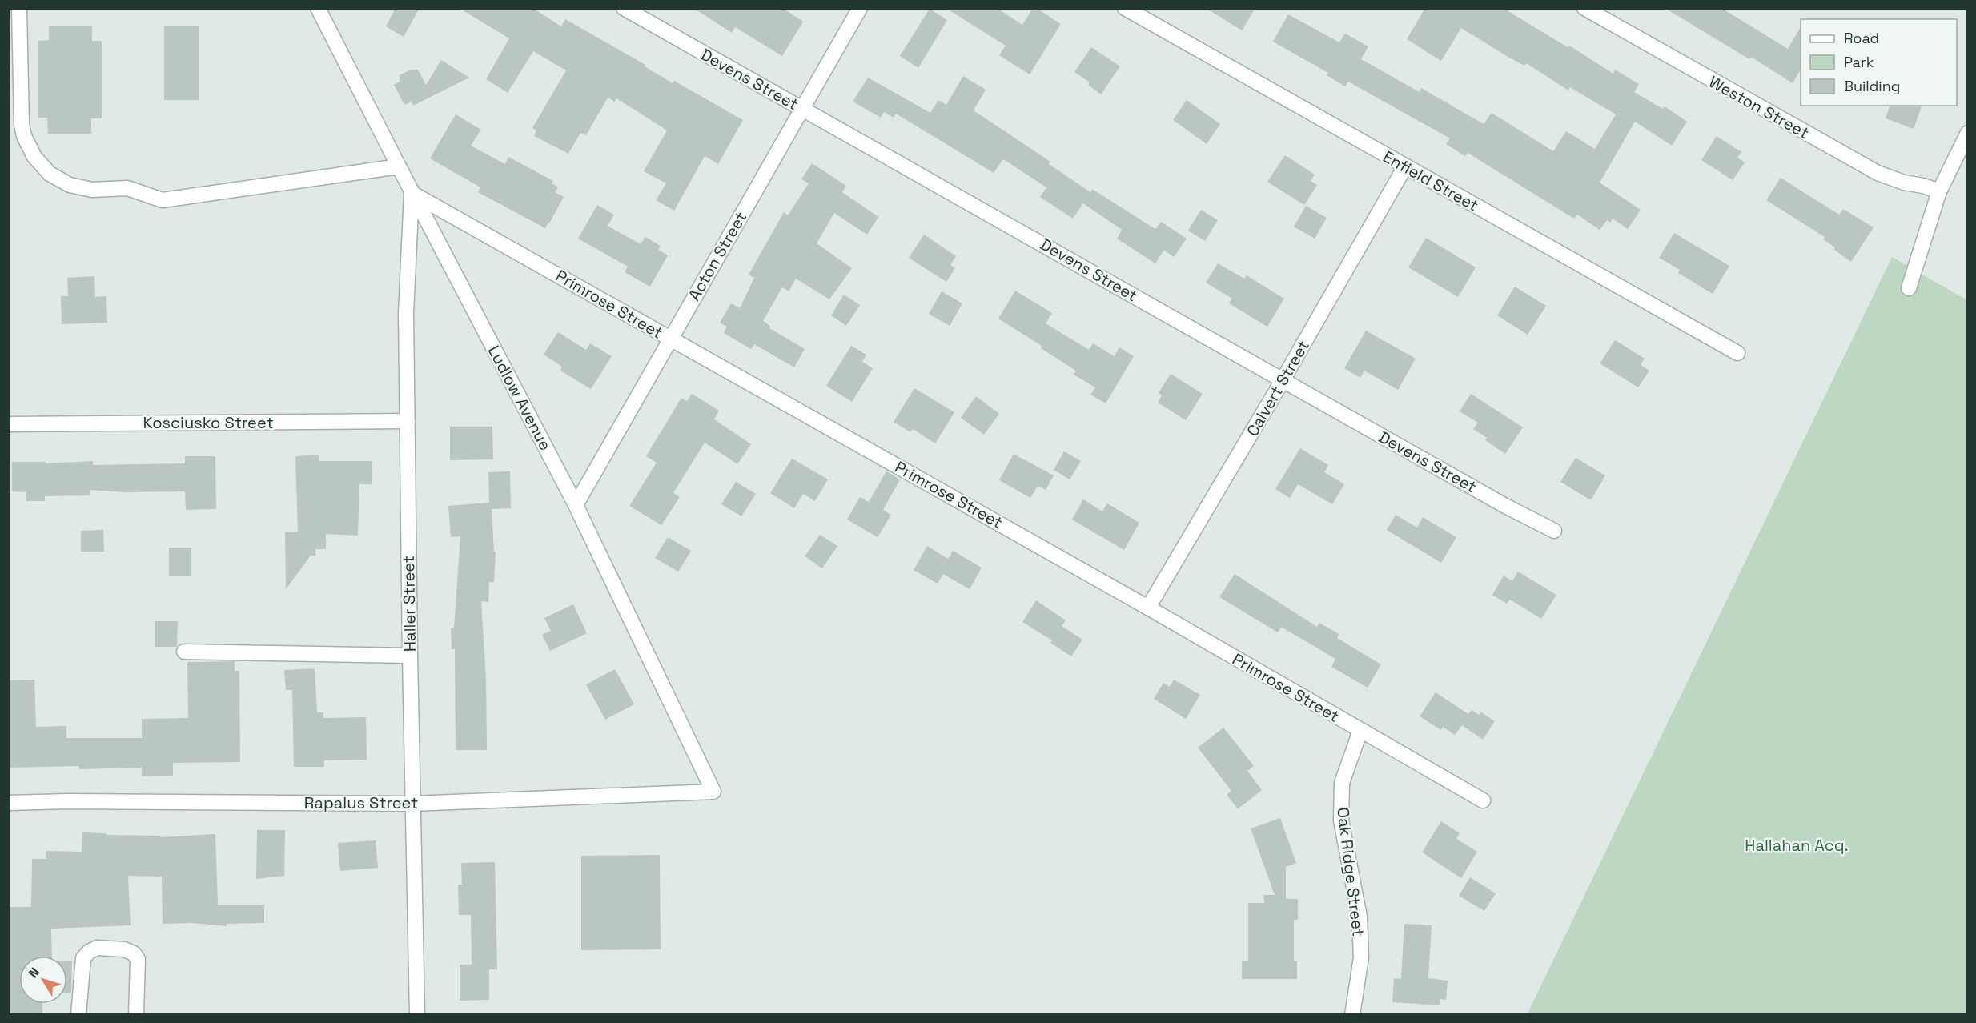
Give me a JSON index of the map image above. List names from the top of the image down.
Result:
{
  "streets": {
    "street": [
      "Devens Street",
      "Weston Street",
      "Enfield Street",
      "Acton Street",
      "Primrose Street",
      "Calvert Street",
      "Ludlow Avenue",
      "Kosciusko Street",
      "Haller Street",
      "Rapalus Street",
      "Oak Ridge Street"
    ]
  },
  "crossings": [
    ["Devens Street", "Acton Street"],
    ["Devens Street", "Calvert Street"],
    ["Enfield Street", "Calvert Street"],
    ["Acton Street", "Primrose Street"],
    ["Acton Street", "Ludlow Avenue"],
    ["Primrose Street", "Calvert Street"],
    ["Primrose Street", "Ludlow Avenue"],
    ["Primrose Street", "Haller Street"],
    ["Primrose Street", "Oak Ridge Street"],
    ["Ludlow Avenue", "Haller Street"],
    ["Ludlow Avenue", "Rapalus Street"],
    ["Kosciusko Street", "Haller Street"],
    ["Haller Street", "Rapalus Street"]
  ],
  "parks": ["Hallahan Acq."],
  "legend": ["Road", "Park", "Building"],
  "north": "top left"
}
